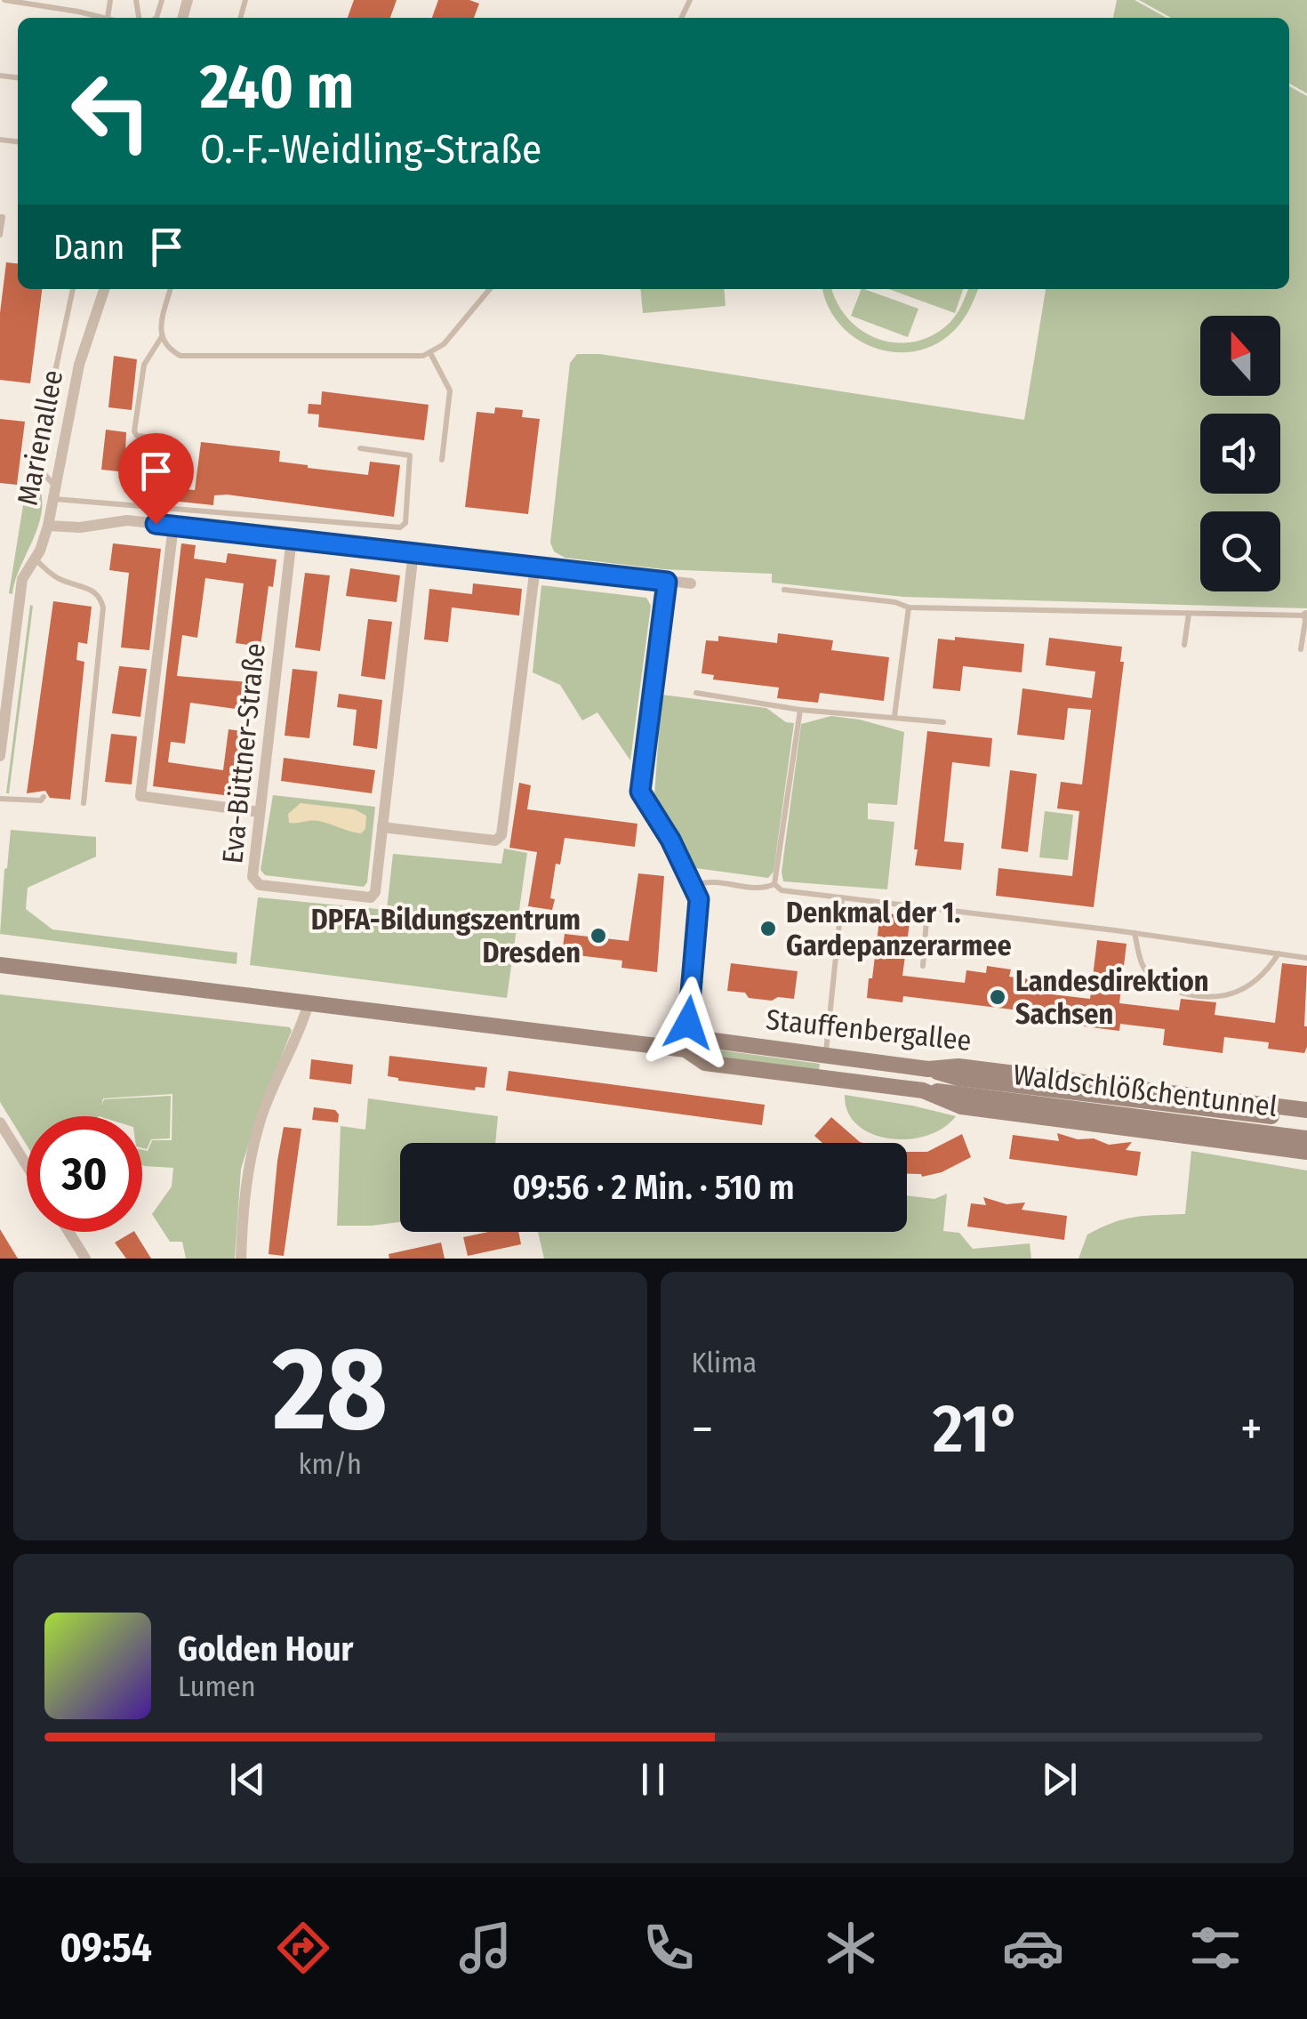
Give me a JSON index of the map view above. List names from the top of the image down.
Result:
{
  "streets": {
    "main road": ["Stauffenbergallee", "Waldschlößchentunnel"],
    "street": ["Marienallee", "Eva-Büttner-Straße"]
  },
  "crossings": [
    ["Stauffenbergallee", "Waldschlößchentunnel"]
  ],
  "places": ["Denkmal der 1. Gardepanzerarmee", "DPFA-Bildungszentrum Dresden", "Landesdirektion Sachsen"],
  "north": "top",
  "page": {
    "turn": ["240 m", "O.-F.-Weidling-Straße"],
    "then": "Dann",
    "limit": "30",
    "trip": "09:56 · 2 Min. · 510 m",
    "tile": [
      ["28", "km/h"],
      "Klima"
    ],
    "heat": ["−", "21°", "+"],
    "song": ["Golden Hour", "Lumen"],
    "tabs": "09:54"
  }
}
